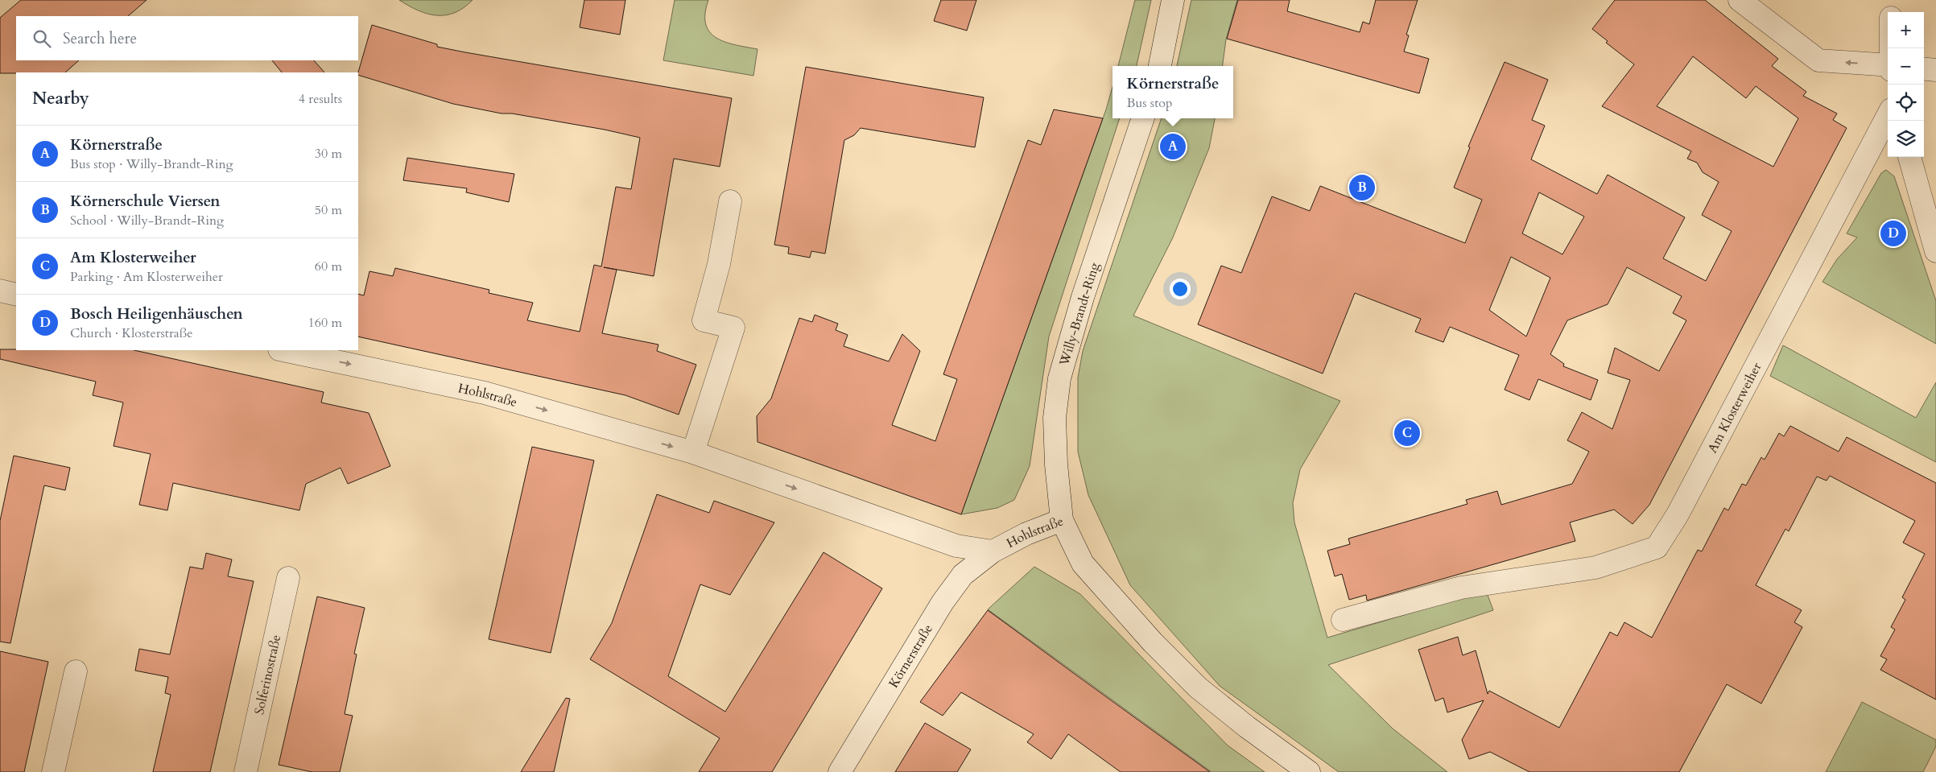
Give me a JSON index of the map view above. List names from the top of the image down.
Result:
{
  "streets": {
    "street": [
      "Willy-Brandt-Ring",
      "Hohlstraße",
      "Am Klosterweiher",
      "Körnerstraße",
      "Solferinostraße"
    ]
  },
  "crossings": [
    ["Willy-Brandt-Ring", "Hohlstraße"],
    ["Hohlstraße", "Körnerstraße"]
  ],
  "one_way": ["Hohlstraße"],
  "page": {
    "map_buttons": ["+", "−"],
    "search": "Search here",
    "popup": ["Körnerstraße", "Bus stop"],
    "heading": ["Nearby", "4 results"],
    "list": [
      {
        "mark": "A",
        "name": "Körnerstraße",
        "note": "Bus stop · Willy-Brandt-Ring",
        "value": "30 m"
      },
      {
        "mark": "B",
        "name": "Körnerschule Viersen",
        "note": "School · Willy-Brandt-Ring",
        "value": "50 m"
      },
      {
        "mark": "C",
        "name": "Am Klosterweiher",
        "note": "Parking · Am Klosterweiher",
        "value": "60 m"
      },
      {
        "mark": "D",
        "name": "Bosch Heiligenhäuschen",
        "note": "Church · Klosterstraße",
        "value": "160 m"
      }
    ],
    "pins": [
      "A",
      "B",
      "D",
      "C"
    ]
  }
}
